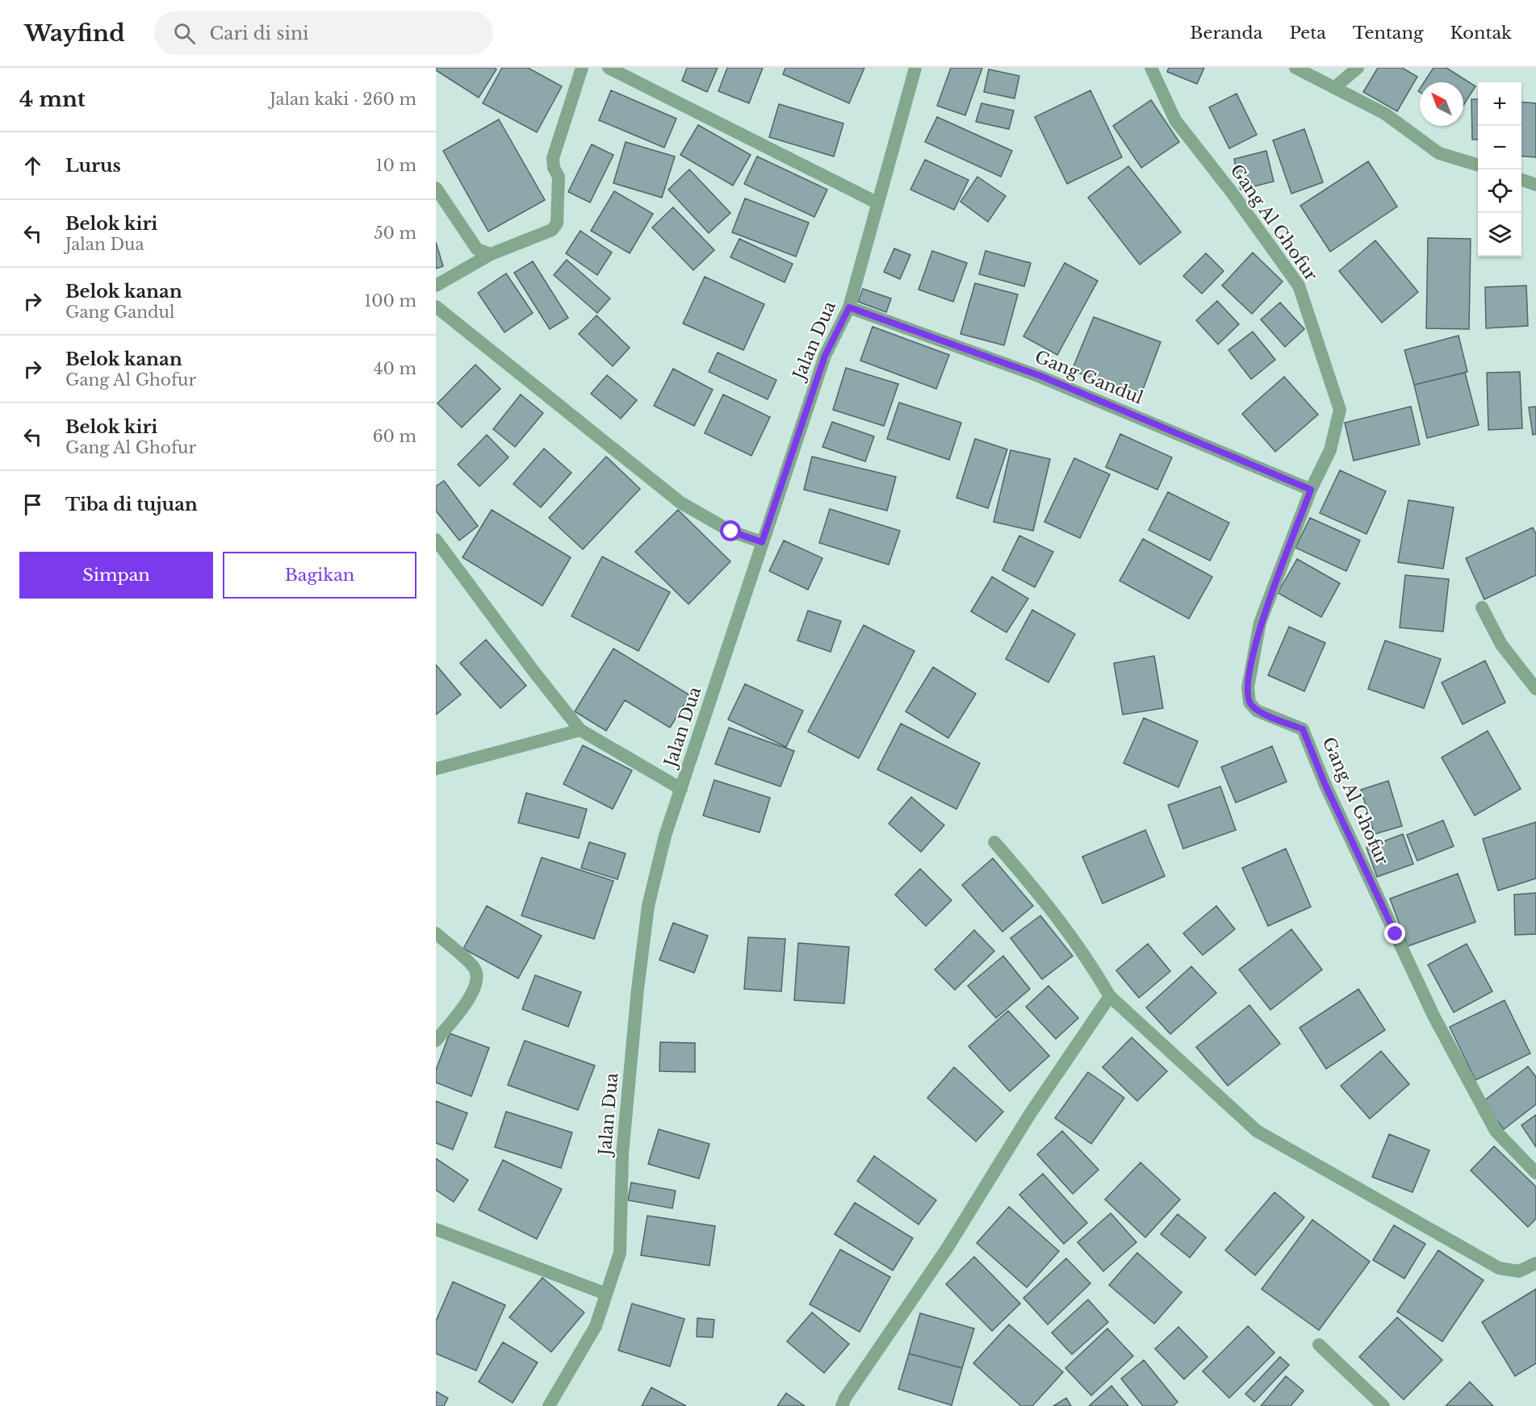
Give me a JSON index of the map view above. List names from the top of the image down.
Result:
{
  "streets": {
    "street": ["Gang Al Ghofur", "Jalan Dua", "Gang Gandul"]
  },
  "crossings": [
    ["Gang Al Ghofur", "Gang Gandul"],
    ["Jalan Dua", "Gang Gandul"]
  ],
  "north": "top left",
  "page": {
    "header": "Wayfind",
    "search": "Cari di sini",
    "nav": [
      "Beranda",
      "Peta",
      "Tentang",
      "Kontak"
    ],
    "heading": ["4 mnt", "Jalan kaki · 260 m"],
    "map_buttons": ["+", "−"],
    "list": [
      ["Lurus", "10 m"],
      ["Belok kiri", "Jalan Dua", "50 m"],
      ["Belok kanan", "Gang Gandul", "100 m"],
      ["Belok kanan", "Gang Al Ghofur", "40 m"],
      ["Belok kiri", "Gang Al Ghofur", "60 m"],
      "Tiba di tujuan"
    ],
    "buttons": ["Simpan", "Bagikan"]
  }
}
